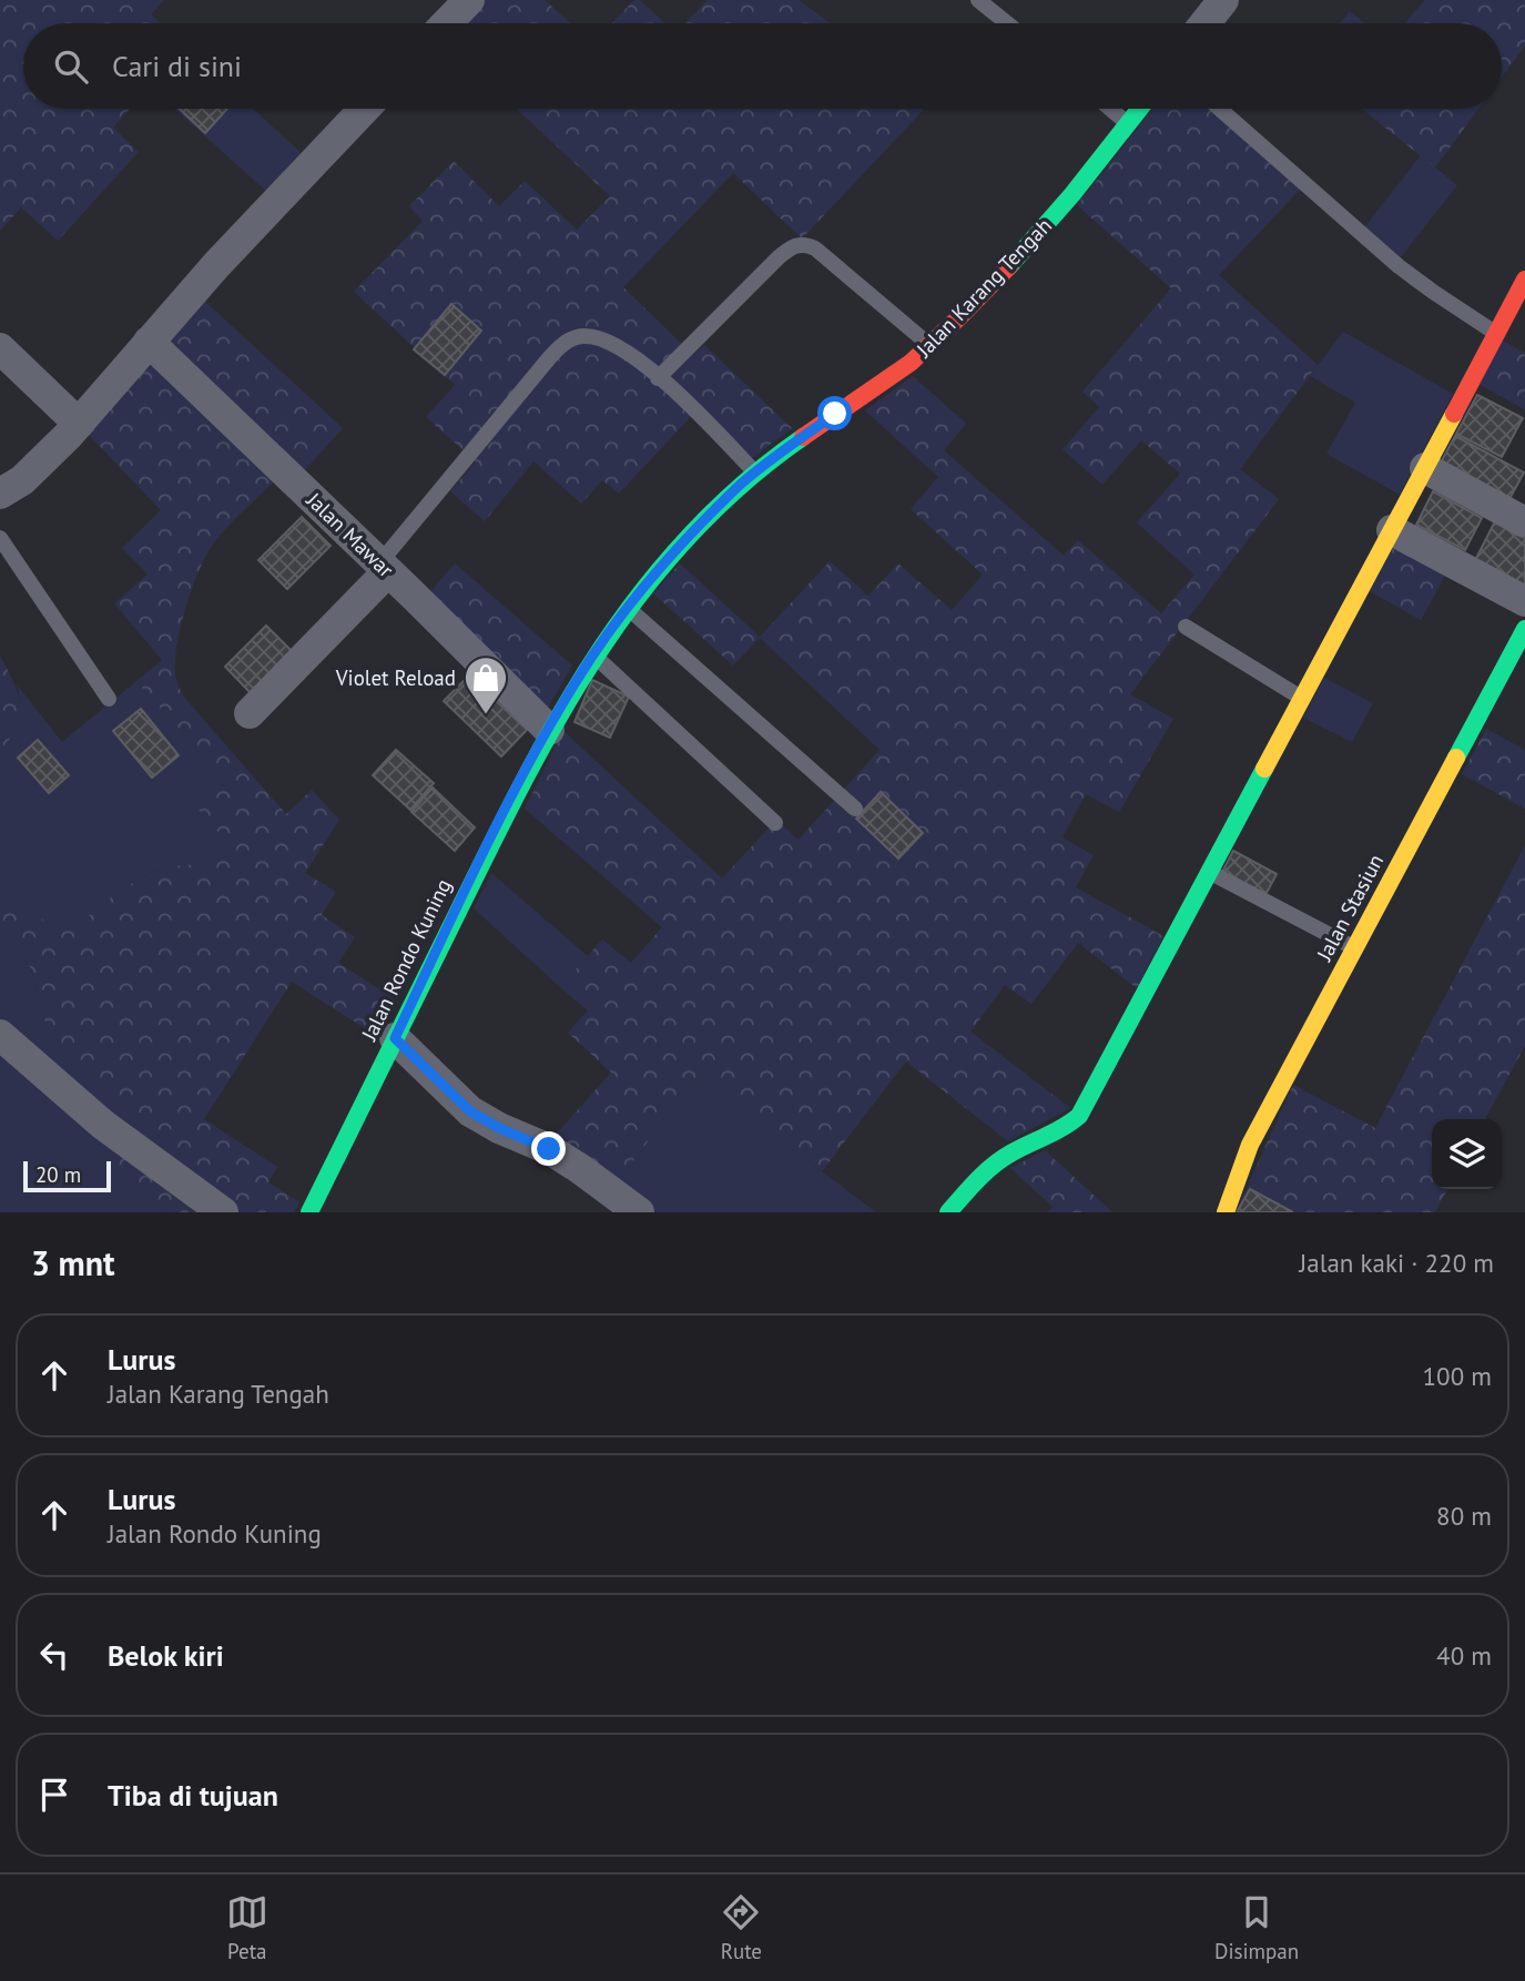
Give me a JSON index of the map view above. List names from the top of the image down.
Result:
{
  "streets": {
    "street": [
      "Jalan Karang Tengah",
      "Jalan Mawar",
      "Jalan Stasiun",
      "Jalan Rondo Kuning"
    ]
  },
  "crossings": [
    ["Jalan Karang Tengah", "Jalan Mawar"],
    ["Jalan Karang Tengah", "Jalan Rondo Kuning"],
    ["Jalan Mawar", "Jalan Rondo Kuning"]
  ],
  "places": {
    "shop": ["Violet Reload"]
  },
  "scale_bar": "20 m",
  "page": {
    "search": "Cari di sini",
    "scale": "20 m",
    "heading": ["3 mnt", "Jalan kaki · 220 m"],
    "list": [
      ["Lurus", "Jalan Karang Tengah", "100 m"],
      ["Lurus", "Jalan Rondo Kuning", "80 m"],
      ["Belok kiri", "40 m"],
      "Tiba di tujuan"
    ],
    "nav": ["Peta", "Rute", "Disimpan"]
  }
}
